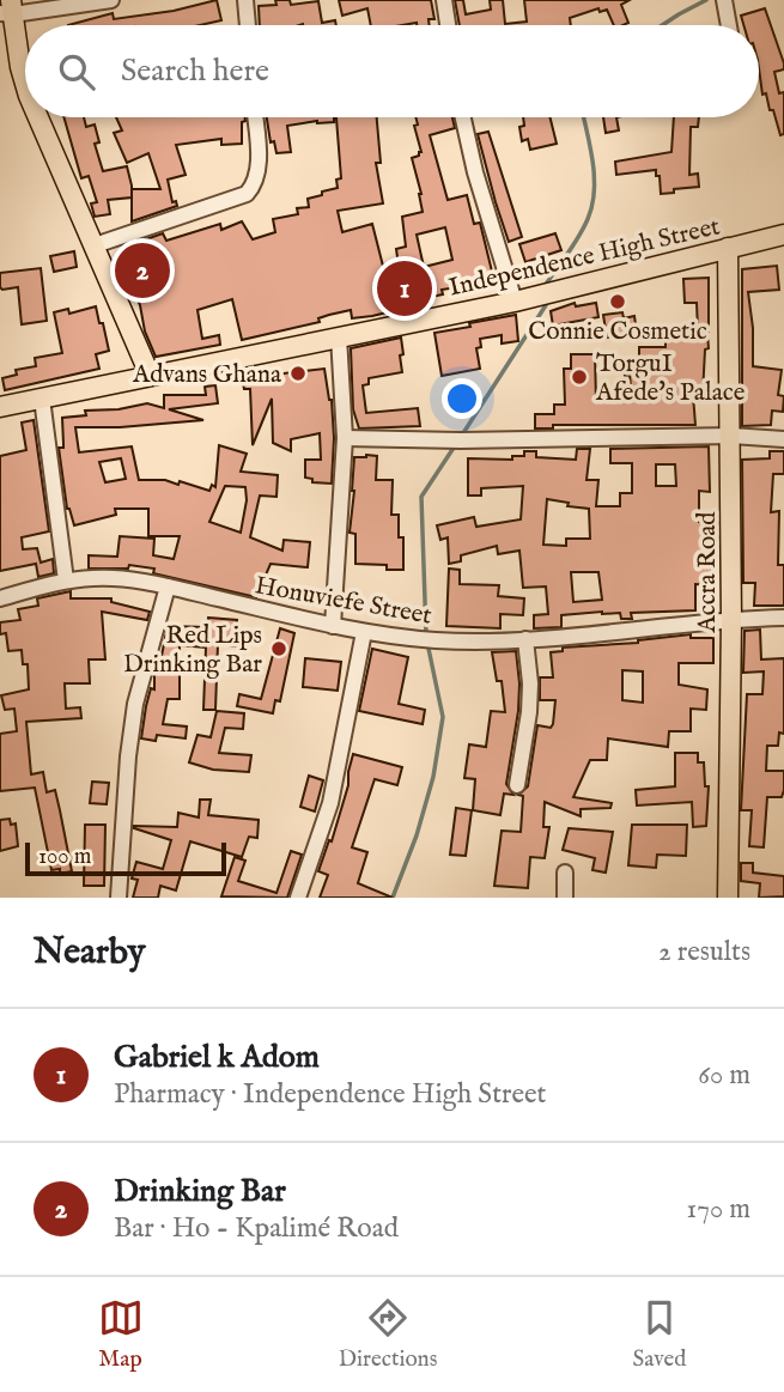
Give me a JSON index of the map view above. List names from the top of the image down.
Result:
{
  "streets": {
    "main road": ["Independence High Street", "Accra Road"],
    "street": ["Honuviefe Street"]
  },
  "crossings": [
    ["Independence High Street", "Accra Road"],
    ["Accra Road", "Honuviefe Street"]
  ],
  "places": [
    "Connie Cosmetic",
    "Advans Ghana",
    "TorguI Afede's Palace",
    "Red Lips Drinking Bar"
  ],
  "scale_bar": "100 m",
  "page": {
    "search": "Search here",
    "pins": ["2", "1"],
    "scale": "100 m",
    "heading": ["Nearby", "2 results"],
    "list": [
      {
        "mark": "1",
        "name": "Gabriel k Adom",
        "note": "Pharmacy · Independence High Street",
        "value": "60 m"
      },
      {
        "mark": "2",
        "name": "Drinking Bar",
        "note": "Bar · Ho - Kpalimé Road",
        "value": "170 m"
      }
    ],
    "nav": ["Map", "Directions", "Saved"]
  }
}
